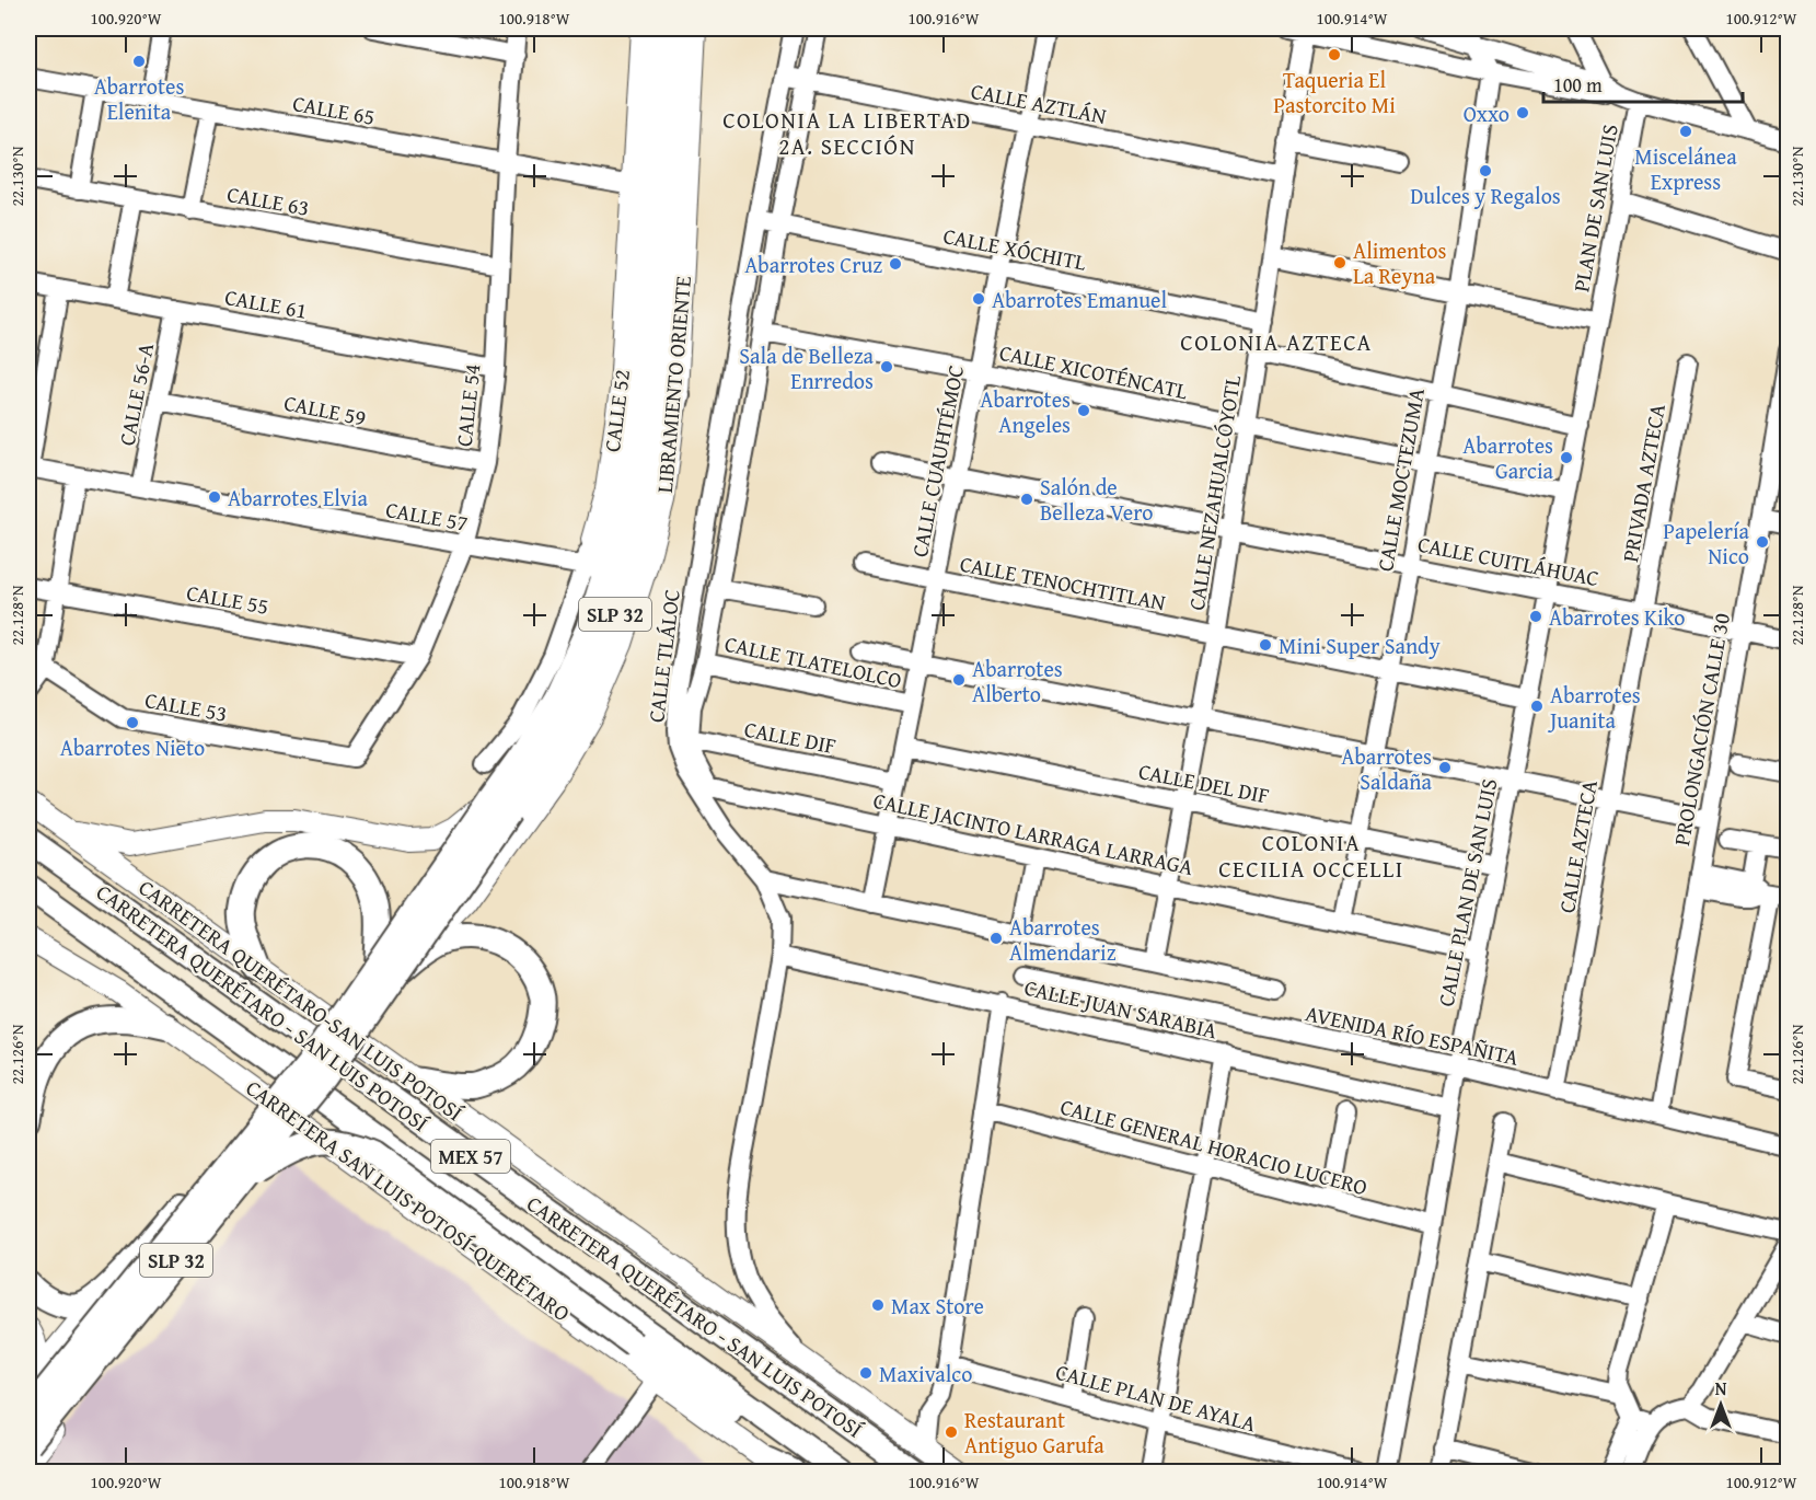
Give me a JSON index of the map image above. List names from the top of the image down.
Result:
{
  "streets": {
    "highway": [
      "LIBRAMIENTO ORIENTE",
      "SLP 32",
      "CARRETERA QUERÉTARO - SAN LUIS POTOSÍ",
      "MEX 57"
    ],
    "main road": ["CALLE 52", "CARRETERA QUERÉTARO-SAN LUIS POTOSÍ", "CARRETERA SAN LUIS POTOSÍ-QUERÉTARO"],
    "street": [
      "CALLE AZTLÁN",
      "CALLE 65",
      "CALLE 63",
      "PLAN DE SAN LUIS",
      "CALLE XÓCHITL",
      "CALLE 61",
      "CALLE XICOTÉNCATL",
      "CALLE 56-A",
      "CALLE 54",
      "CALLE 59",
      "CALLE CUAUHTÉMOC",
      "CALLE MOCTEZUMA",
      "PRIVADA AZTECA",
      "CALLE NEZAHUALCÓYOTL",
      "CALLE 57",
      "CALLE CUITLÁHUAC",
      "CALLE TENOCHTITLAN",
      "CALLE 55",
      "CALLE TLÁLOC",
      "CALLE TLATELOLCO",
      "CALLE 53",
      "PROLONGACIÓN CALLE 30",
      "CALLE DIF",
      "CALLE DEL DIF",
      "CALLE JACINTO LARRAGA LARRAGA",
      "CALLE AZTECA",
      "CALLE PLAN DE SAN LUIS",
      "CALLE JUAN SARABIA",
      "AVENIDA RÍO ESPAÑITA",
      "CALLE GENERAL HORACIO LUCERO",
      "CALLE PLAN DE AYALA"
    ]
  },
  "crossings": [
    ["CALLE AZTLÁN", "CALLE CUAUHTÉMOC"],
    ["CALLE AZTLÁN", "CALLE NEZAHUALCÓYOTL"],
    ["CALLE AZTLÁN", "CALLE TLÁLOC"],
    ["CALLE 65", "CALLE 54"],
    ["CALLE 65", "CALLE 52"],
    ["CALLE 63", "CALLE 54"],
    ["PLAN DE SAN LUIS", "CALLE PLAN DE SAN LUIS"],
    ["CALLE XÓCHITL", "CALLE CUAUHTÉMOC"],
    ["CALLE XÓCHITL", "CALLE NEZAHUALCÓYOTL"],
    ["CALLE XÓCHITL", "CALLE TLÁLOC"],
    ["CALLE 61", "CALLE 56-A"],
    ["CALLE 61", "CALLE 54"],
    ["CALLE XICOTÉNCATL", "CALLE CUAUHTÉMOC"],
    ["CALLE XICOTÉNCATL", "CALLE MOCTEZUMA"],
    ["CALLE XICOTÉNCATL", "CALLE NEZAHUALCÓYOTL"],
    ["CALLE XICOTÉNCATL", "CALLE TLÁLOC"],
    ["CALLE XICOTÉNCATL", "CALLE PLAN DE SAN LUIS"],
    ["LIBRAMIENTO ORIENTE", "CALLE 52"],
    ["LIBRAMIENTO ORIENTE", "SLP 32"],
    ["CALLE 56-A", "CALLE 59"],
    ["CALLE 56-A", "CALLE 57"],
    ["CALLE 54", "CALLE 59"],
    ["CALLE 54", "CALLE 57"],
    ["CALLE 54", "CALLE 55"],
    ["CALLE 54", "CALLE 53"],
    ["CALLE 52", "CALLE 57"],
    ["CALLE CUAUHTÉMOC", "CALLE CUITLÁHUAC"],
    ["CALLE CUAUHTÉMOC", "CALLE TENOCHTITLAN"],
    ["CALLE CUAUHTÉMOC", "CALLE TLATELOLCO"],
    ["CALLE CUAUHTÉMOC", "CALLE DIF"],
    ["CALLE CUAUHTÉMOC", "CALLE DEL DIF"],
    ["CALLE CUAUHTÉMOC", "CALLE JACINTO LARRAGA LARRAGA"],
    ["CALLE MOCTEZUMA", "CALLE CUITLÁHUAC"],
    ["CALLE MOCTEZUMA", "CALLE TENOCHTITLAN"],
    ["CALLE MOCTEZUMA", "CALLE DEL DIF"],
    ["CALLE MOCTEZUMA", "CALLE JACINTO LARRAGA LARRAGA"],
    ["PRIVADA AZTECA", "CALLE CUITLÁHUAC"],
    ["PRIVADA AZTECA", "CALLE AZTECA"],
    ["CALLE NEZAHUALCÓYOTL", "CALLE CUITLÁHUAC"],
    ["CALLE NEZAHUALCÓYOTL", "CALLE TENOCHTITLAN"],
    ["CALLE NEZAHUALCÓYOTL", "CALLE DEL DIF"],
    ["CALLE NEZAHUALCÓYOTL", "CALLE JACINTO LARRAGA LARRAGA"],
    ["CALLE CUITLÁHUAC", "PROLONGACIÓN CALLE 30"],
    ["CALLE CUITLÁHUAC", "CALLE AZTECA"],
    ["CALLE CUITLÁHUAC", "CALLE PLAN DE SAN LUIS"],
    ["CALLE TENOCHTITLAN", "CALLE PLAN DE SAN LUIS"],
    ["CALLE TLÁLOC", "CALLE TLATELOLCO"],
    ["CALLE TLÁLOC", "CALLE DIF"],
    ["CALLE TLÁLOC", "CALLE JACINTO LARRAGA LARRAGA"],
    ["CALLE TLÁLOC", "CARRETERA QUERÉTARO-SAN LUIS POTOSÍ"],
    ["CALLE TLÁLOC", "CALLE JUAN SARABIA"],
    ["PROLONGACIÓN CALLE 30", "AVENIDA RÍO ESPAÑITA"],
    ["CALLE DEL DIF", "CALLE PLAN DE SAN LUIS"],
    ["CALLE JACINTO LARRAGA LARRAGA", "CALLE PLAN DE SAN LUIS"],
    ["CALLE AZTECA", "AVENIDA RÍO ESPAÑITA"],
    ["CALLE PLAN DE SAN LUIS", "CALLE JUAN SARABIA"],
    ["CALLE PLAN DE SAN LUIS", "AVENIDA RÍO ESPAÑITA"],
    ["CALLE PLAN DE SAN LUIS", "CALLE GENERAL HORACIO LUCERO"]
  ],
  "districts": ["COLONIA LA LIBERTAD 2A. SECCIÓN", "COLONIA AZTECA", "COLONIA CECILIA OCCELLI"],
  "places": [
    "Taqueria El Pastorcito Mi",
    "Abarrotes Elenita",
    "Oxxo",
    "Miscelánea Express",
    "Dulces y Regalos",
    "Alimentos La Reyna",
    "Abarrotes Cruz",
    "Abarrotes Emanuel",
    "Sala de Belleza Enrredos",
    "Abarrotes Angeles",
    "Abarrotes Garcia",
    "Abarrotes Elvia",
    "Salón de Belleza Vero",
    "Papelería Nico",
    "Abarrotes Kiko",
    "Mini Super Sandy",
    "Abarrotes Alberto",
    "Abarrotes Juanita",
    "Abarrotes Nieto",
    "Abarrotes Saldaña",
    "Abarrotes Almendariz",
    "Max Store",
    "Maxivalco",
    "Restaurant Antiguo Garufa"
  ],
  "scale_bar": "100 m",
  "north": "top",
  "coordinates": [
    "100.920°W",
    "100.918°W",
    "100.916°W",
    "100.914°W",
    "100.912°W",
    "22.130°N",
    "22.128°N",
    "22.126°N"
  ]
}
